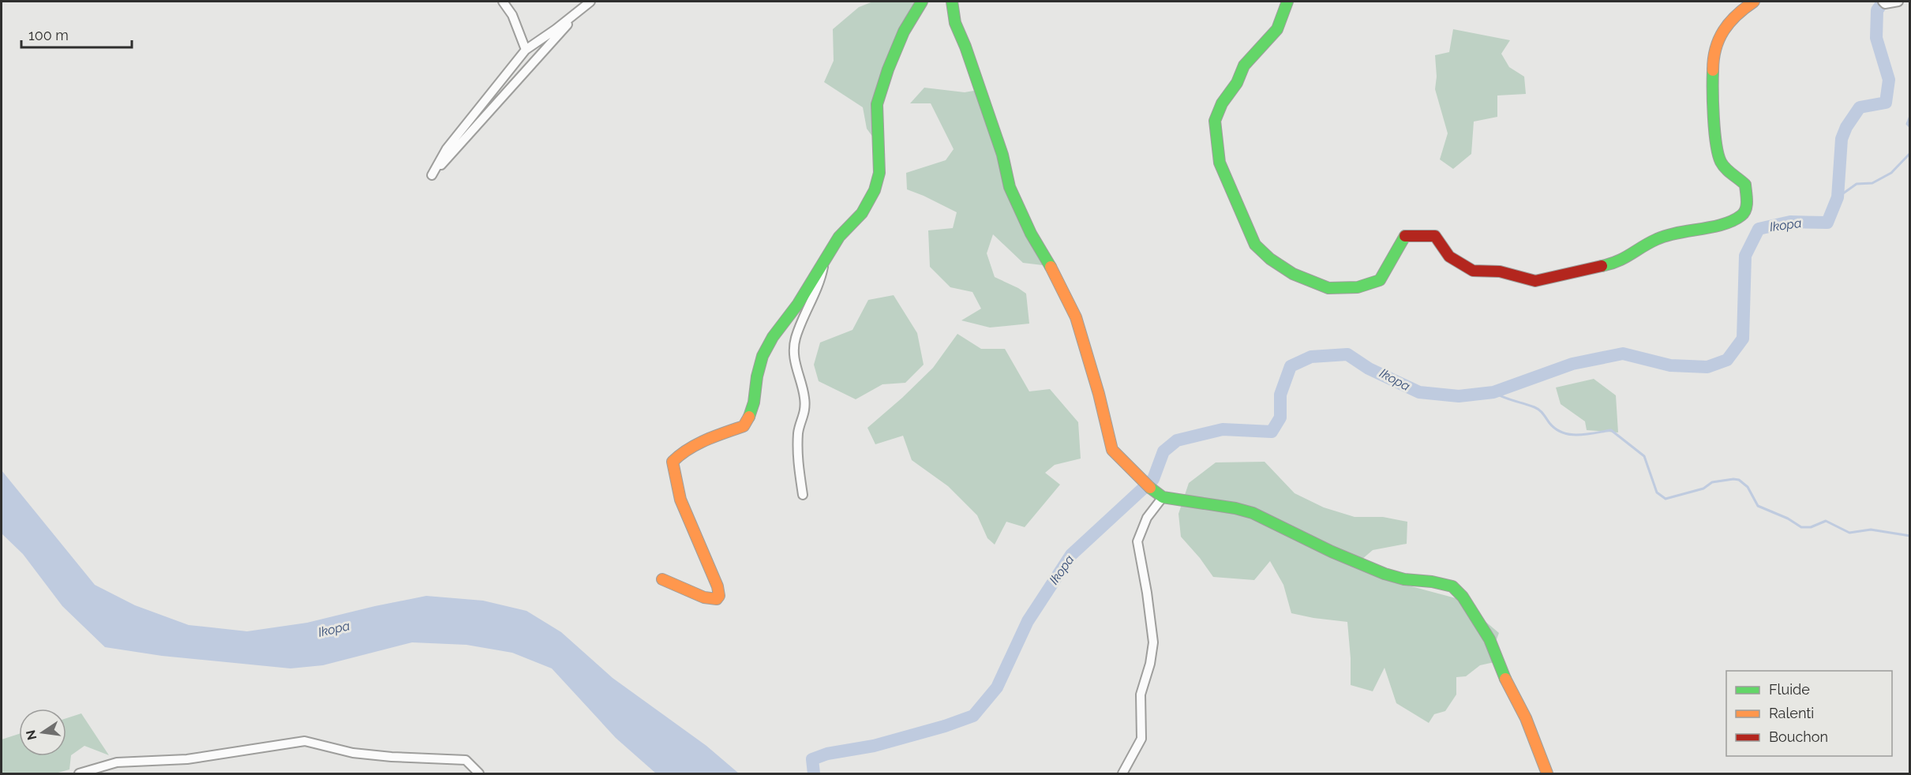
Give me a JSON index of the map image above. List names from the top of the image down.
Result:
{
  "water": ["Ikopa"],
  "legend": ["Fluide", "Ralenti", "Bouchon"],
  "scale_bar": "100 m",
  "north": "left"
}
